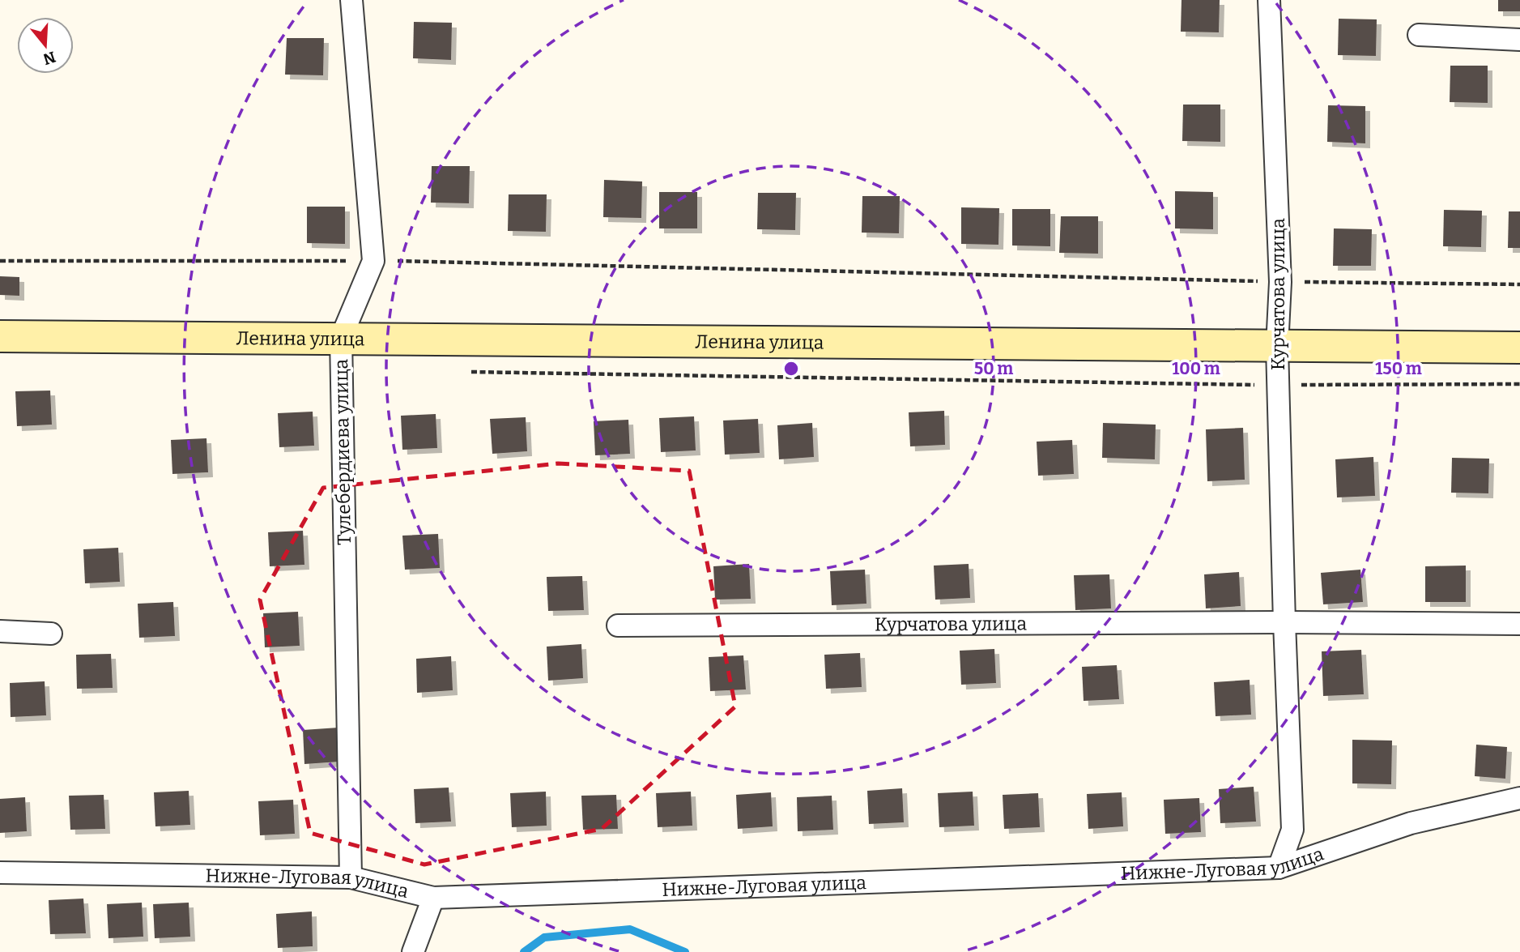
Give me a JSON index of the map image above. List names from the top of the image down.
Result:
{
  "streets": {
    "main road": ["Ленина улица"],
    "street": ["Курчатова улица", "Тулебердиева улица", "Нижне-Луговая улица"]
  },
  "crossings": [
    ["Курчатова улица", "Ленина улица"],
    ["Курчатова улица", "Нижне-Луговая улица"],
    ["Ленина улица", "Тулебердиева улица"],
    ["Тулебердиева улица", "Нижне-Луговая улица"]
  ],
  "north": "bottom",
  "rings": ["50 m", "100 m", "150 m"]
}
